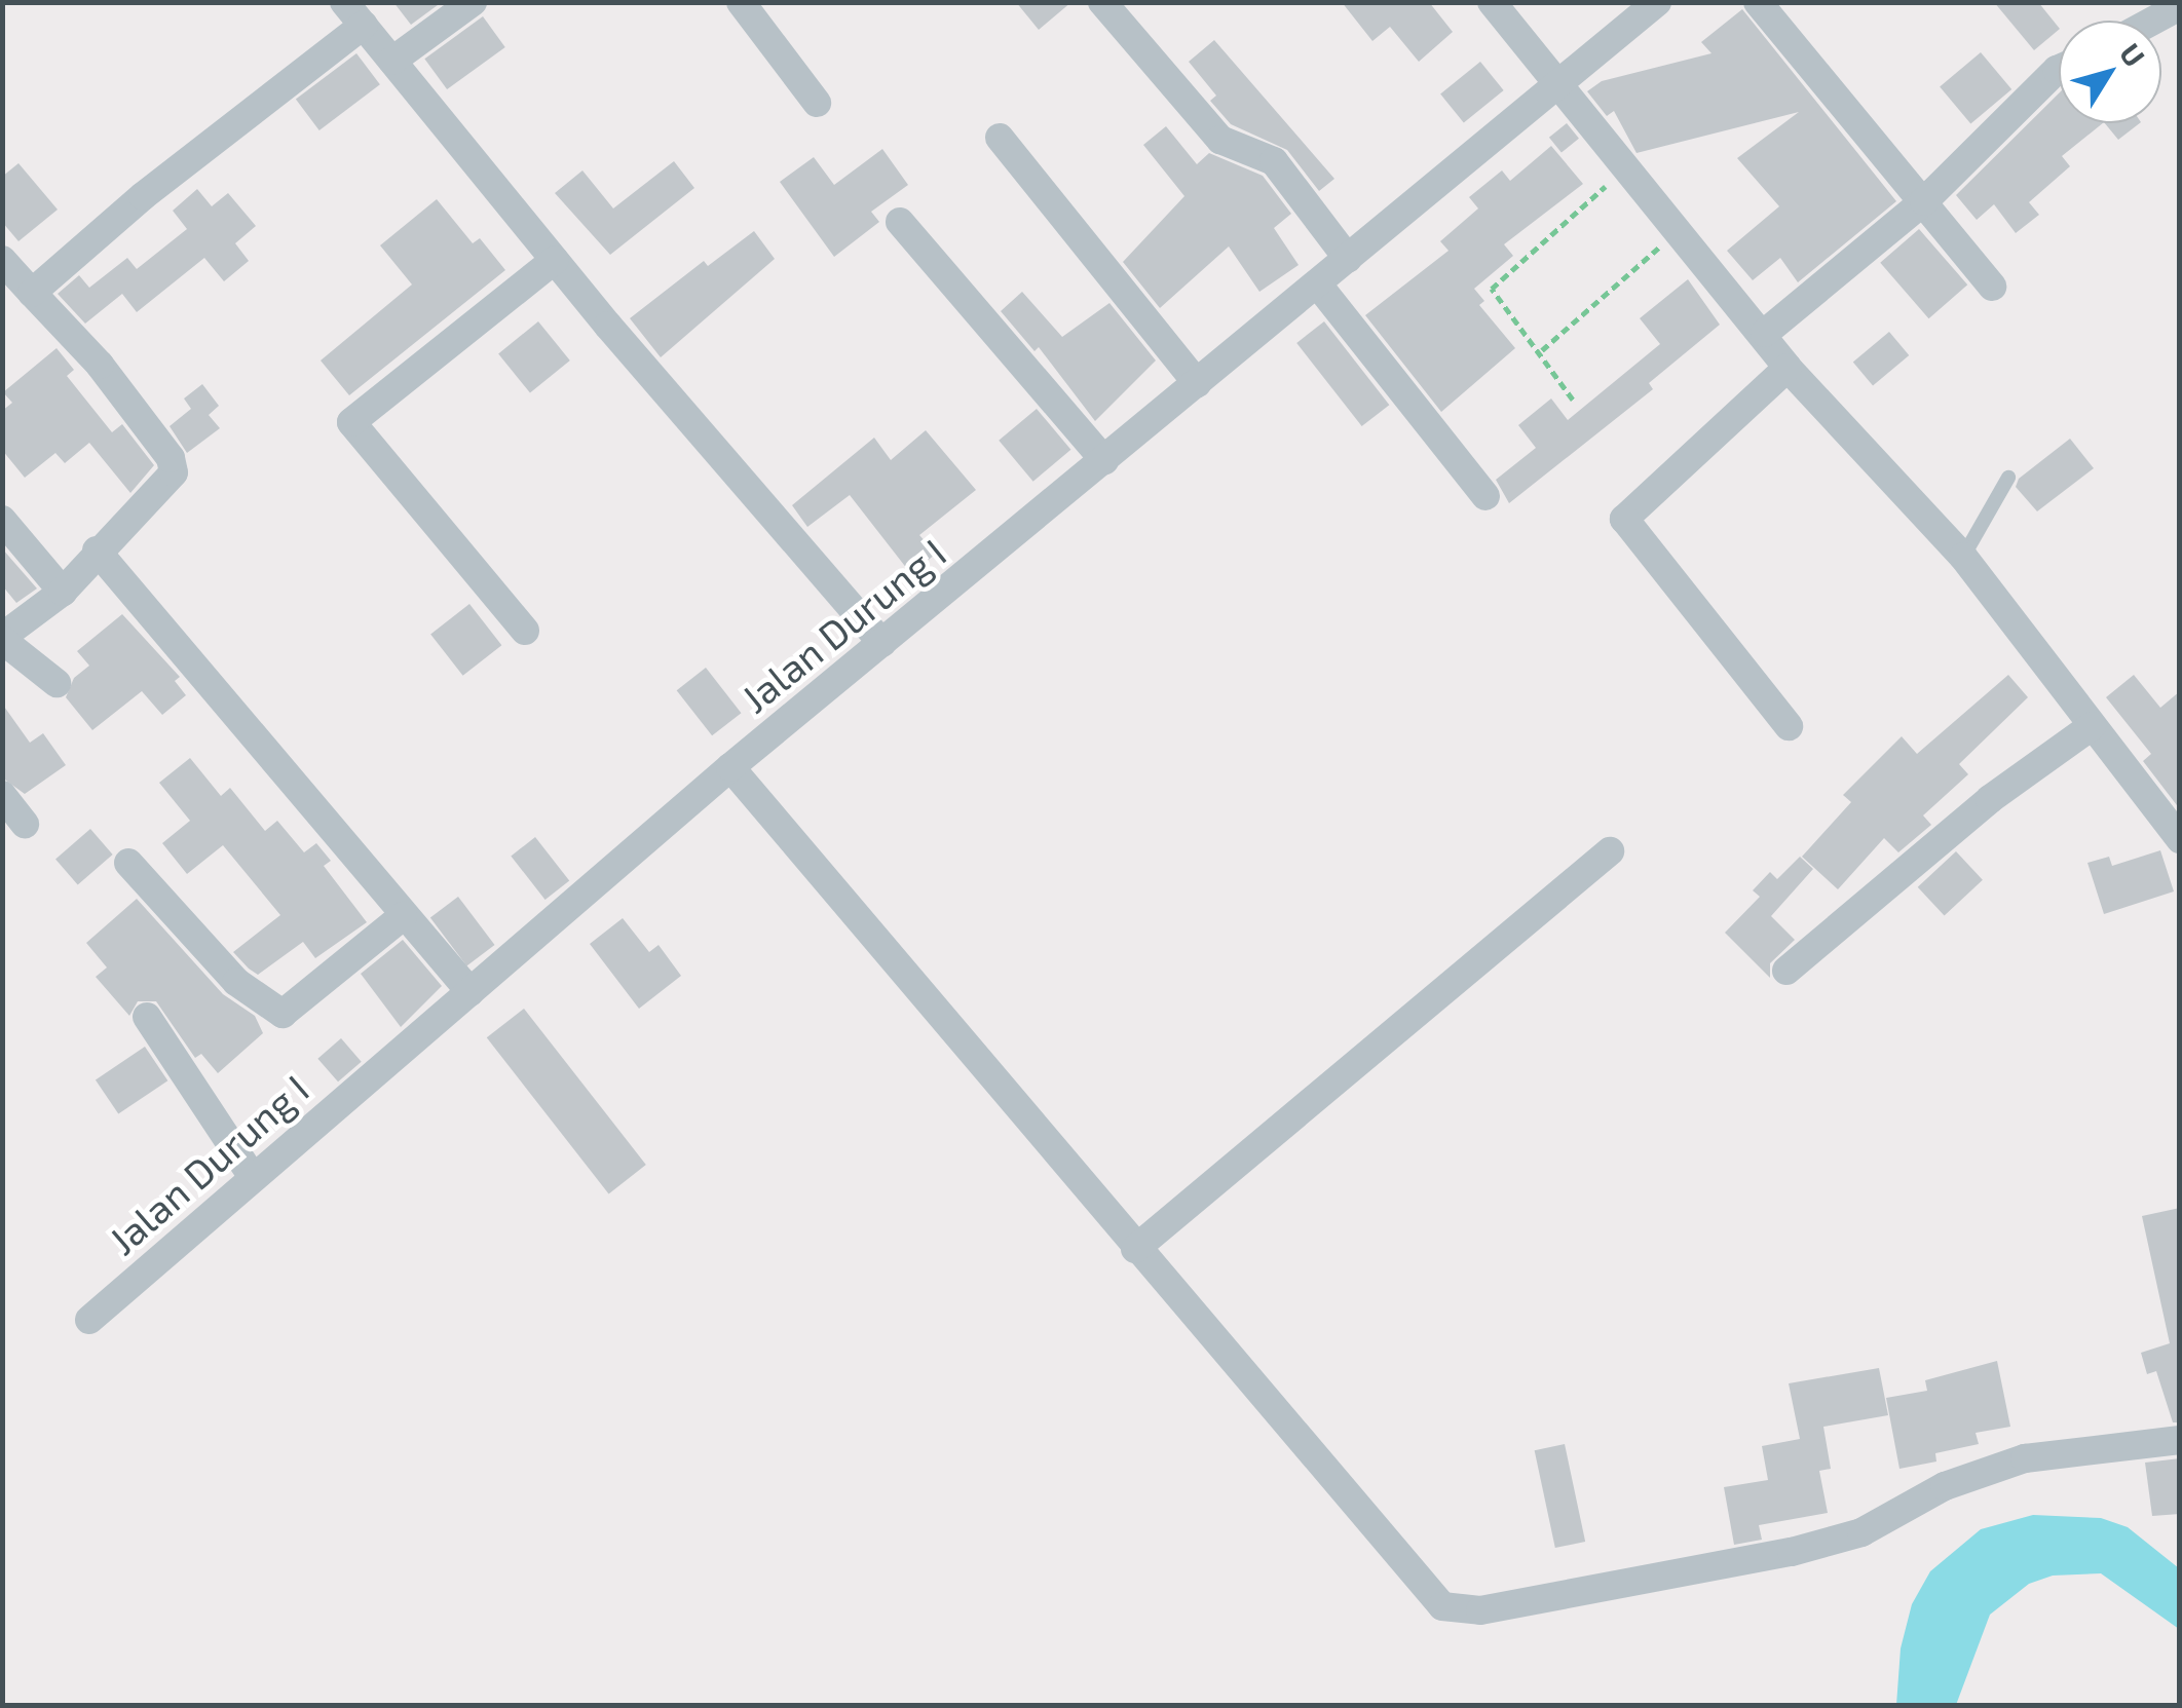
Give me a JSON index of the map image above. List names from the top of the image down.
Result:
{
  "streets": {
    "street": ["Jalan Durung I"]
  },
  "north": "top right"
}
